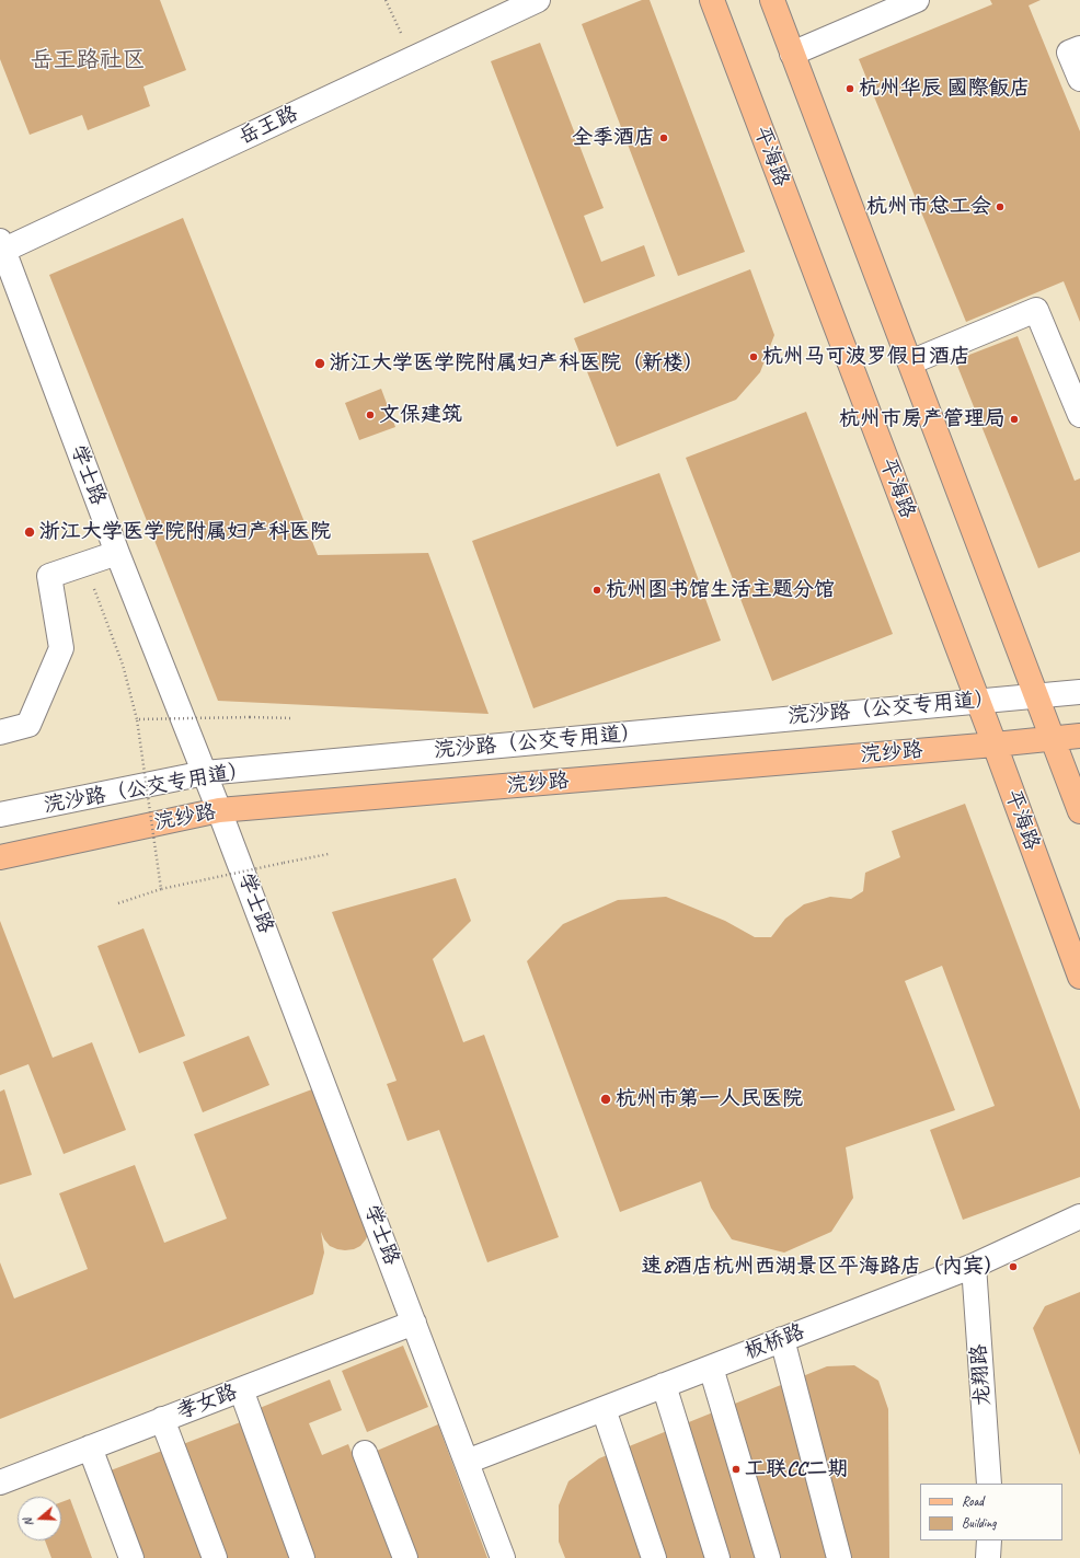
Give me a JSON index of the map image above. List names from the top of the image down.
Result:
{
  "streets": {
    "main road": ["平海路", "浣纱路"],
    "street": [
      "岳王路",
      "学士路",
      "浣沙路（公交专用道）",
      "板桥路",
      "龙翔路",
      "孝女路"
    ]
  },
  "crossings": [
    ["岳王路", "学士路"],
    ["平海路", "浣沙路（公交专用道）"],
    ["平海路", "浣纱路"],
    ["学士路", "浣沙路（公交专用道）"],
    ["学士路", "浣纱路"],
    ["学士路", "板桥路"],
    ["学士路", "孝女路"],
    ["板桥路", "龙翔路"]
  ],
  "districts": ["岳王路社区"],
  "places": [
    "杭州华辰 國際飯店",
    "全季酒店",
    "杭州市总工会",
    "杭州马可波罗假日酒店",
    "浙江大学医学院附属妇产科医院（新楼）",
    "文保建筑",
    "杭州市房产管理局",
    "浙江大学医学院附属妇产科医院",
    "杭州图书馆生活主题分馆",
    "杭州市第一人民医院",
    "速8酒店杭州西湖景区平海路店（内宾）",
    "工联CC二期"
  ],
  "legend": ["Road", "Building"],
  "north": "left"
}
